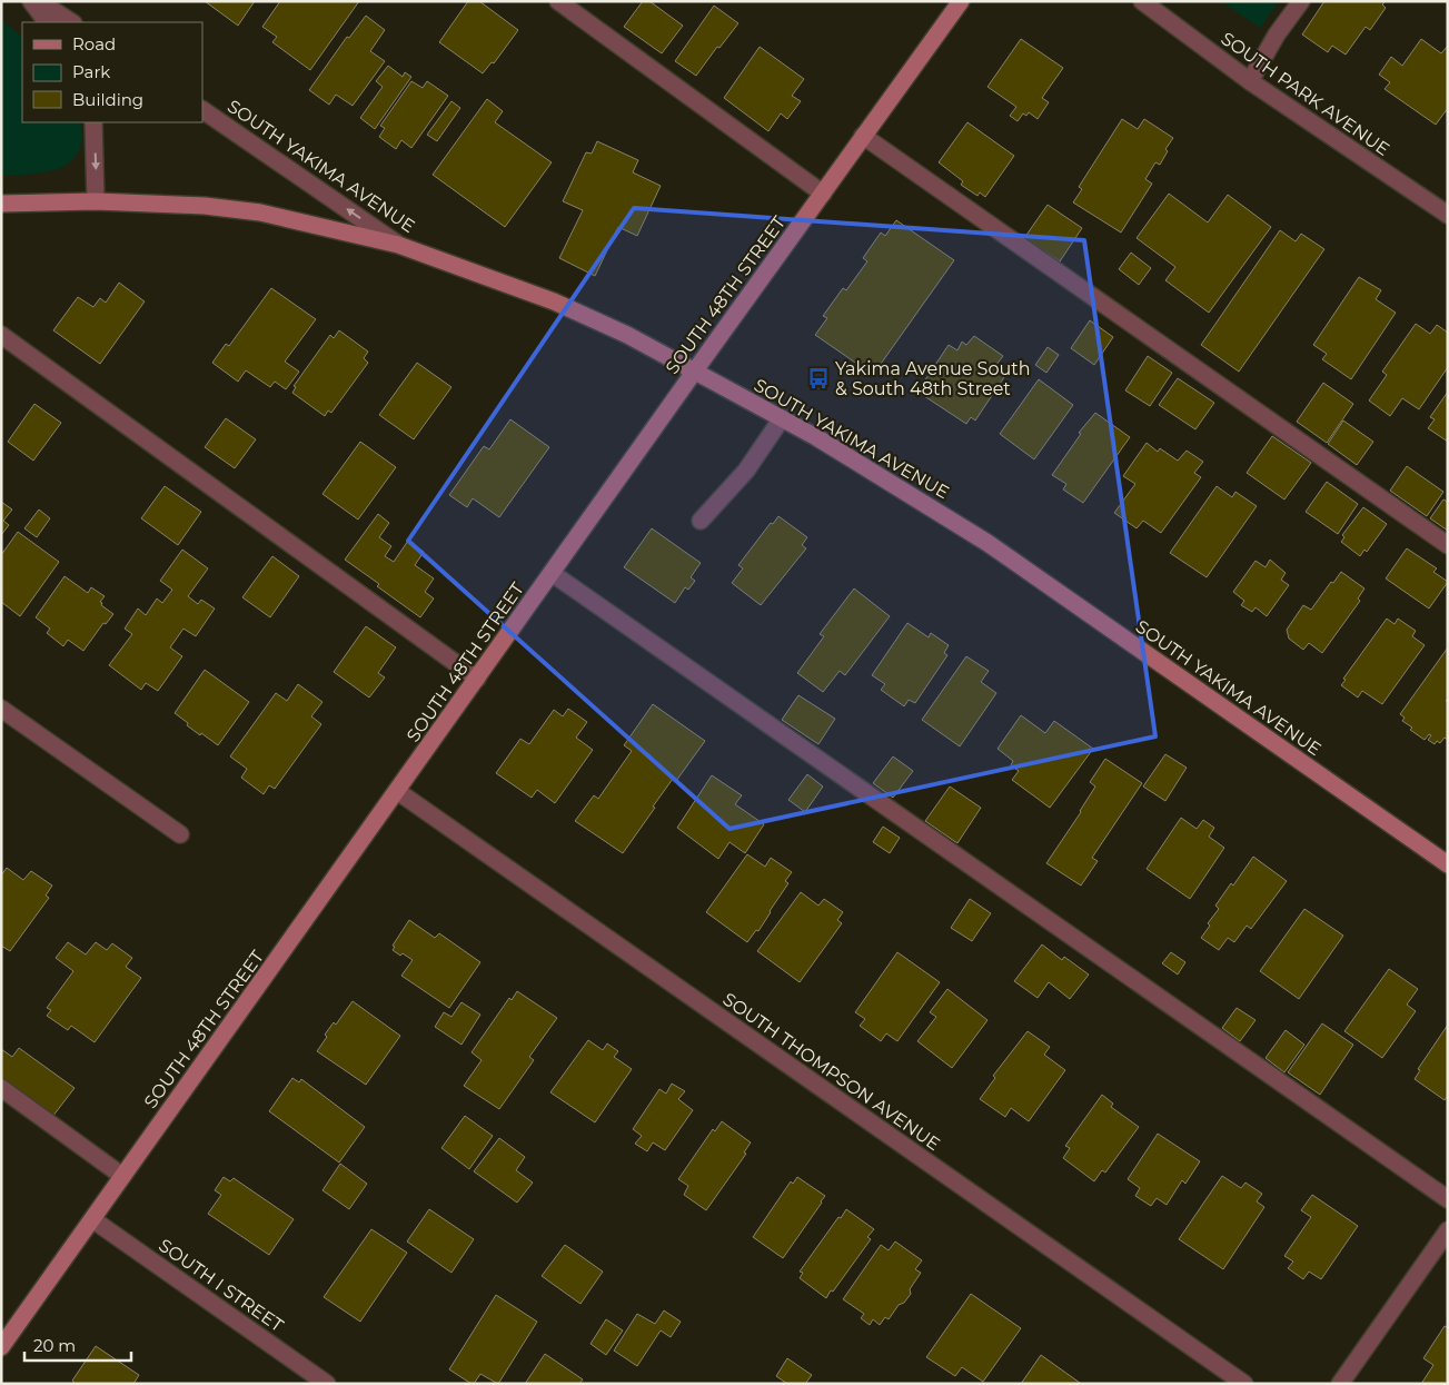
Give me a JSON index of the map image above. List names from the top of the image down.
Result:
{
  "streets": {
    "main road": ["SOUTH YAKIMA AVENUE", "SOUTH 48TH STREET"],
    "street": ["SOUTH PARK AVENUE", "SOUTH THOMPSON AVENUE", "SOUTH I STREET"]
  },
  "crossings": [
    ["SOUTH YAKIMA AVENUE", "SOUTH 48TH STREET"],
    ["SOUTH 48TH STREET", "SOUTH THOMPSON AVENUE"],
    ["SOUTH 48TH STREET", "SOUTH I STREET"]
  ],
  "places": {
    "bus stop": ["Yakima Avenue South & South 48th Street"]
  },
  "legend": ["Road", "Park", "Building"],
  "scale_bar": "20 m"
}
